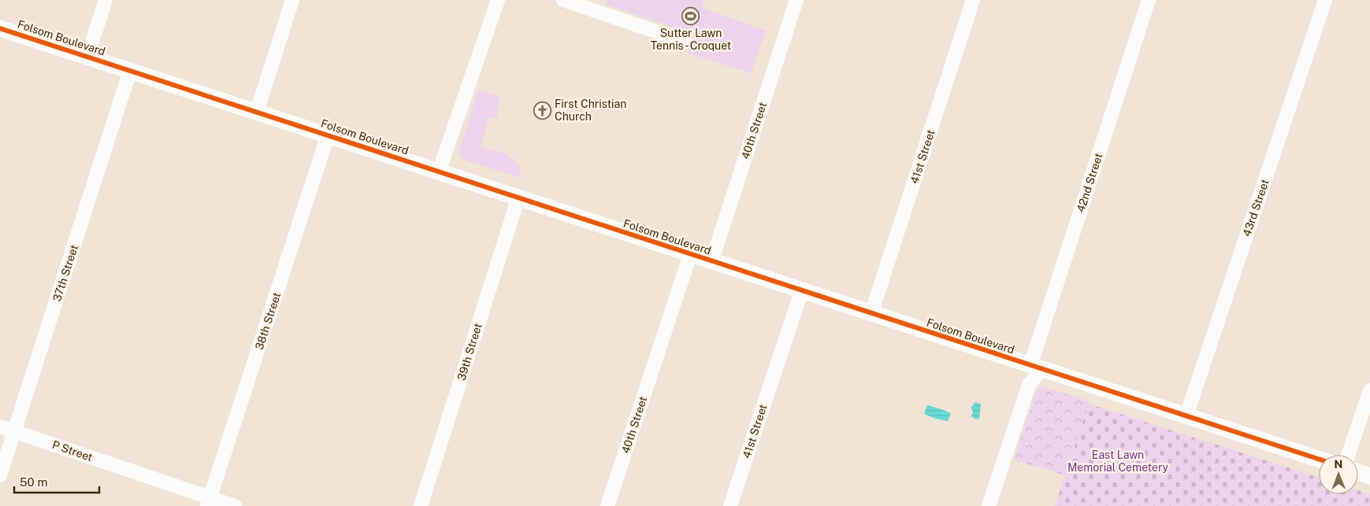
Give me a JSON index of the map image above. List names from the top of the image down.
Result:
{
  "streets": {
    "main road": ["Folsom Boulevard"],
    "street": [
      "40th Street",
      "41st Street",
      "42nd Street",
      "43rd Street",
      "37th Street",
      "38th Street",
      "39th Street",
      "P Street"
    ]
  },
  "crossings": [
    ["Folsom Boulevard", "40th Street"],
    ["Folsom Boulevard", "41st Street"],
    ["Folsom Boulevard", "42nd Street"],
    ["Folsom Boulevard", "43rd Street"],
    ["Folsom Boulevard", "37th Street"],
    ["Folsom Boulevard", "38th Street"],
    ["Folsom Boulevard", "39th Street"],
    ["37th Street", "P Street"],
    ["38th Street", "P Street"]
  ],
  "parks": ["East Lawn Memorial Cemetery"],
  "places": {
    "sports": ["Sutter Lawn Tennis - Croquet"],
    "church": ["First Christian Church"]
  },
  "scale_bar": "50 m",
  "north": "top"
}
